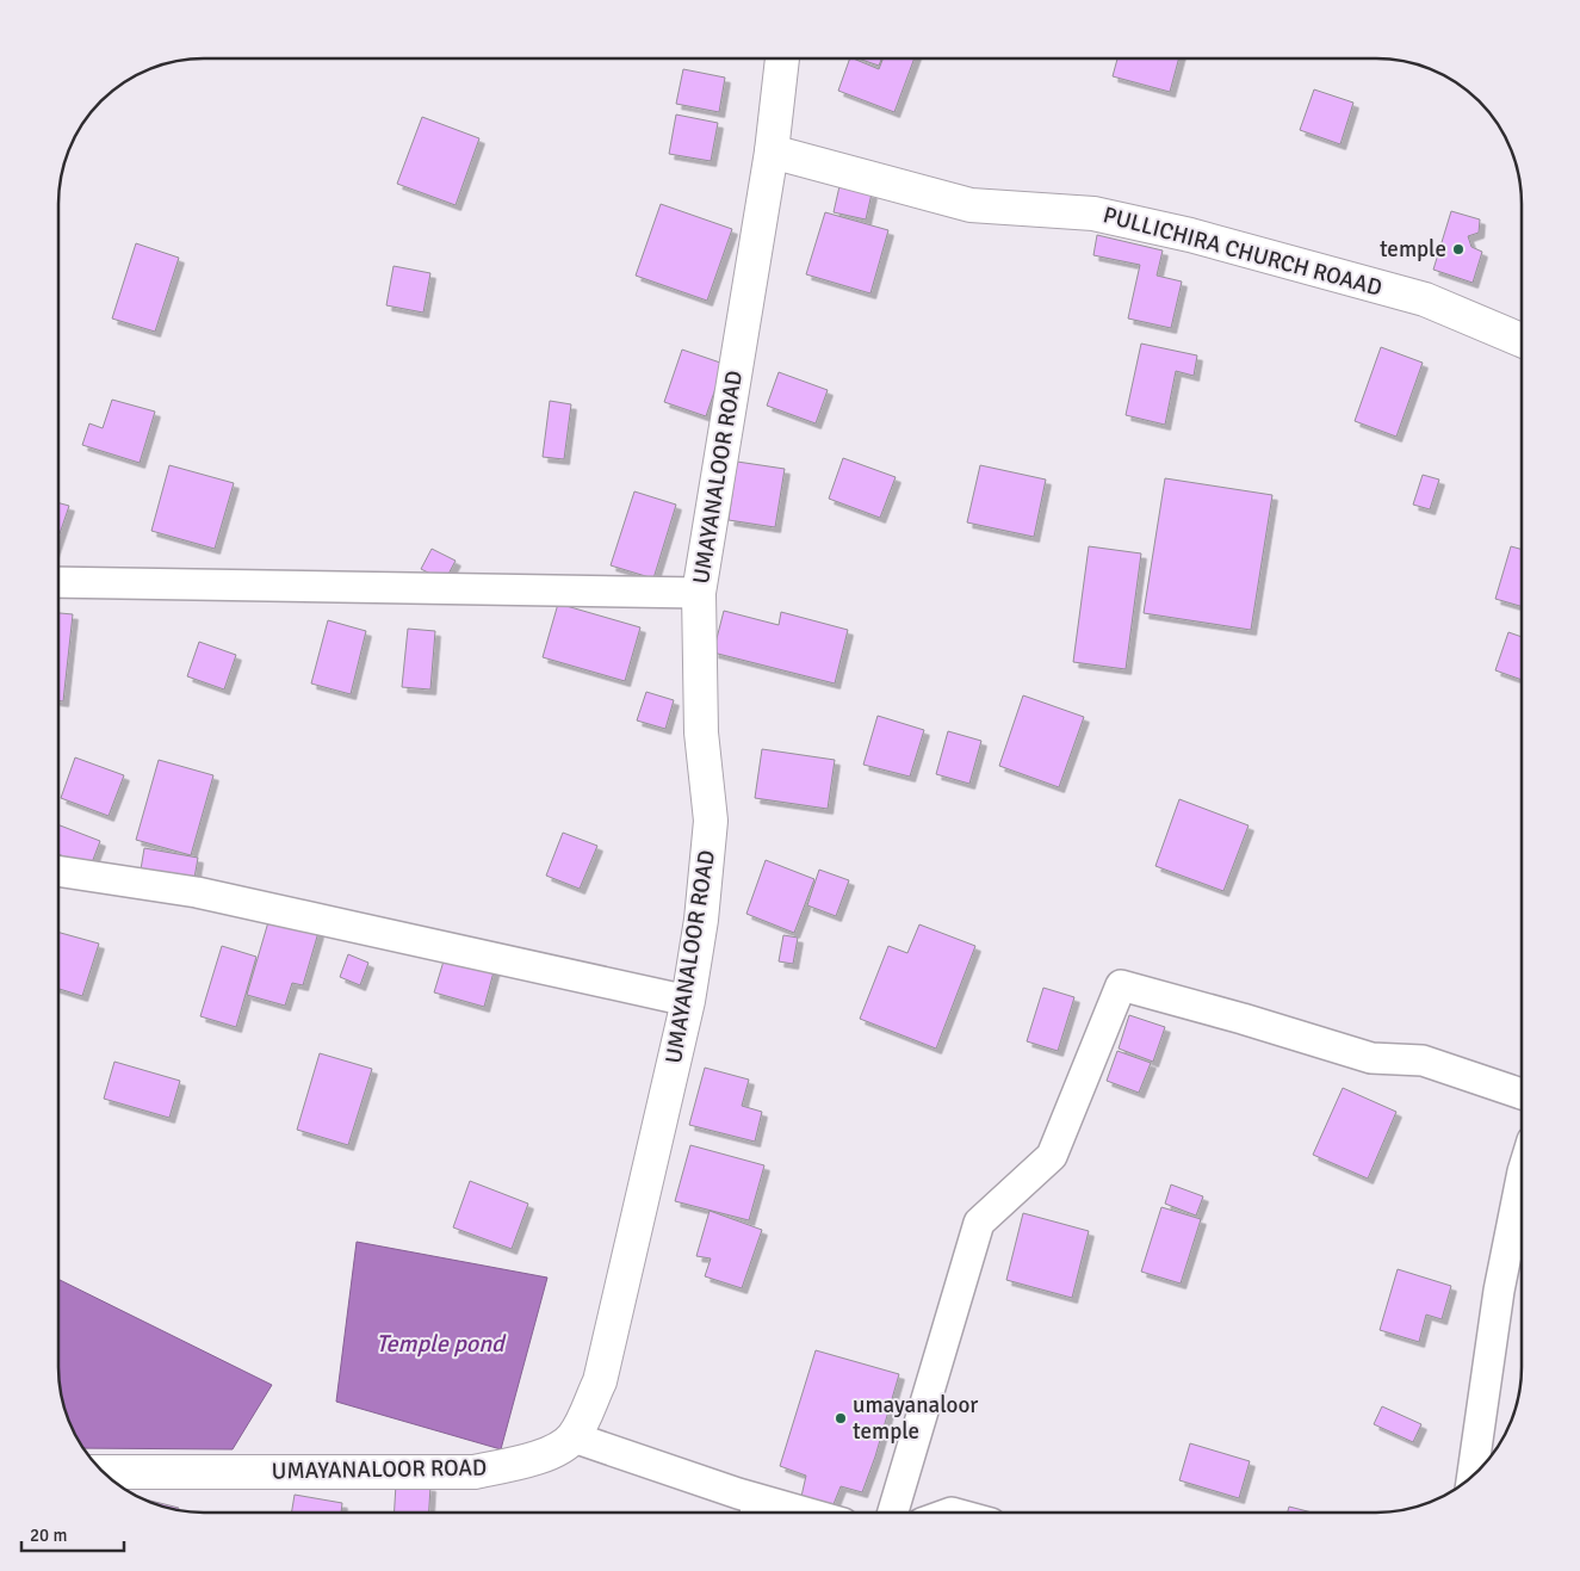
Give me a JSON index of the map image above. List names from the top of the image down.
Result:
{
  "streets": {
    "main road": ["PULLICHIRA CHURCH ROAAD", "UMAYANALOOR ROAD"]
  },
  "crossings": [
    ["PULLICHIRA CHURCH ROAAD", "UMAYANALOOR ROAD"]
  ],
  "water": ["Temple pond"],
  "places": ["temple", "umayanaloor temple"],
  "scale_bar": "20 m"
}
